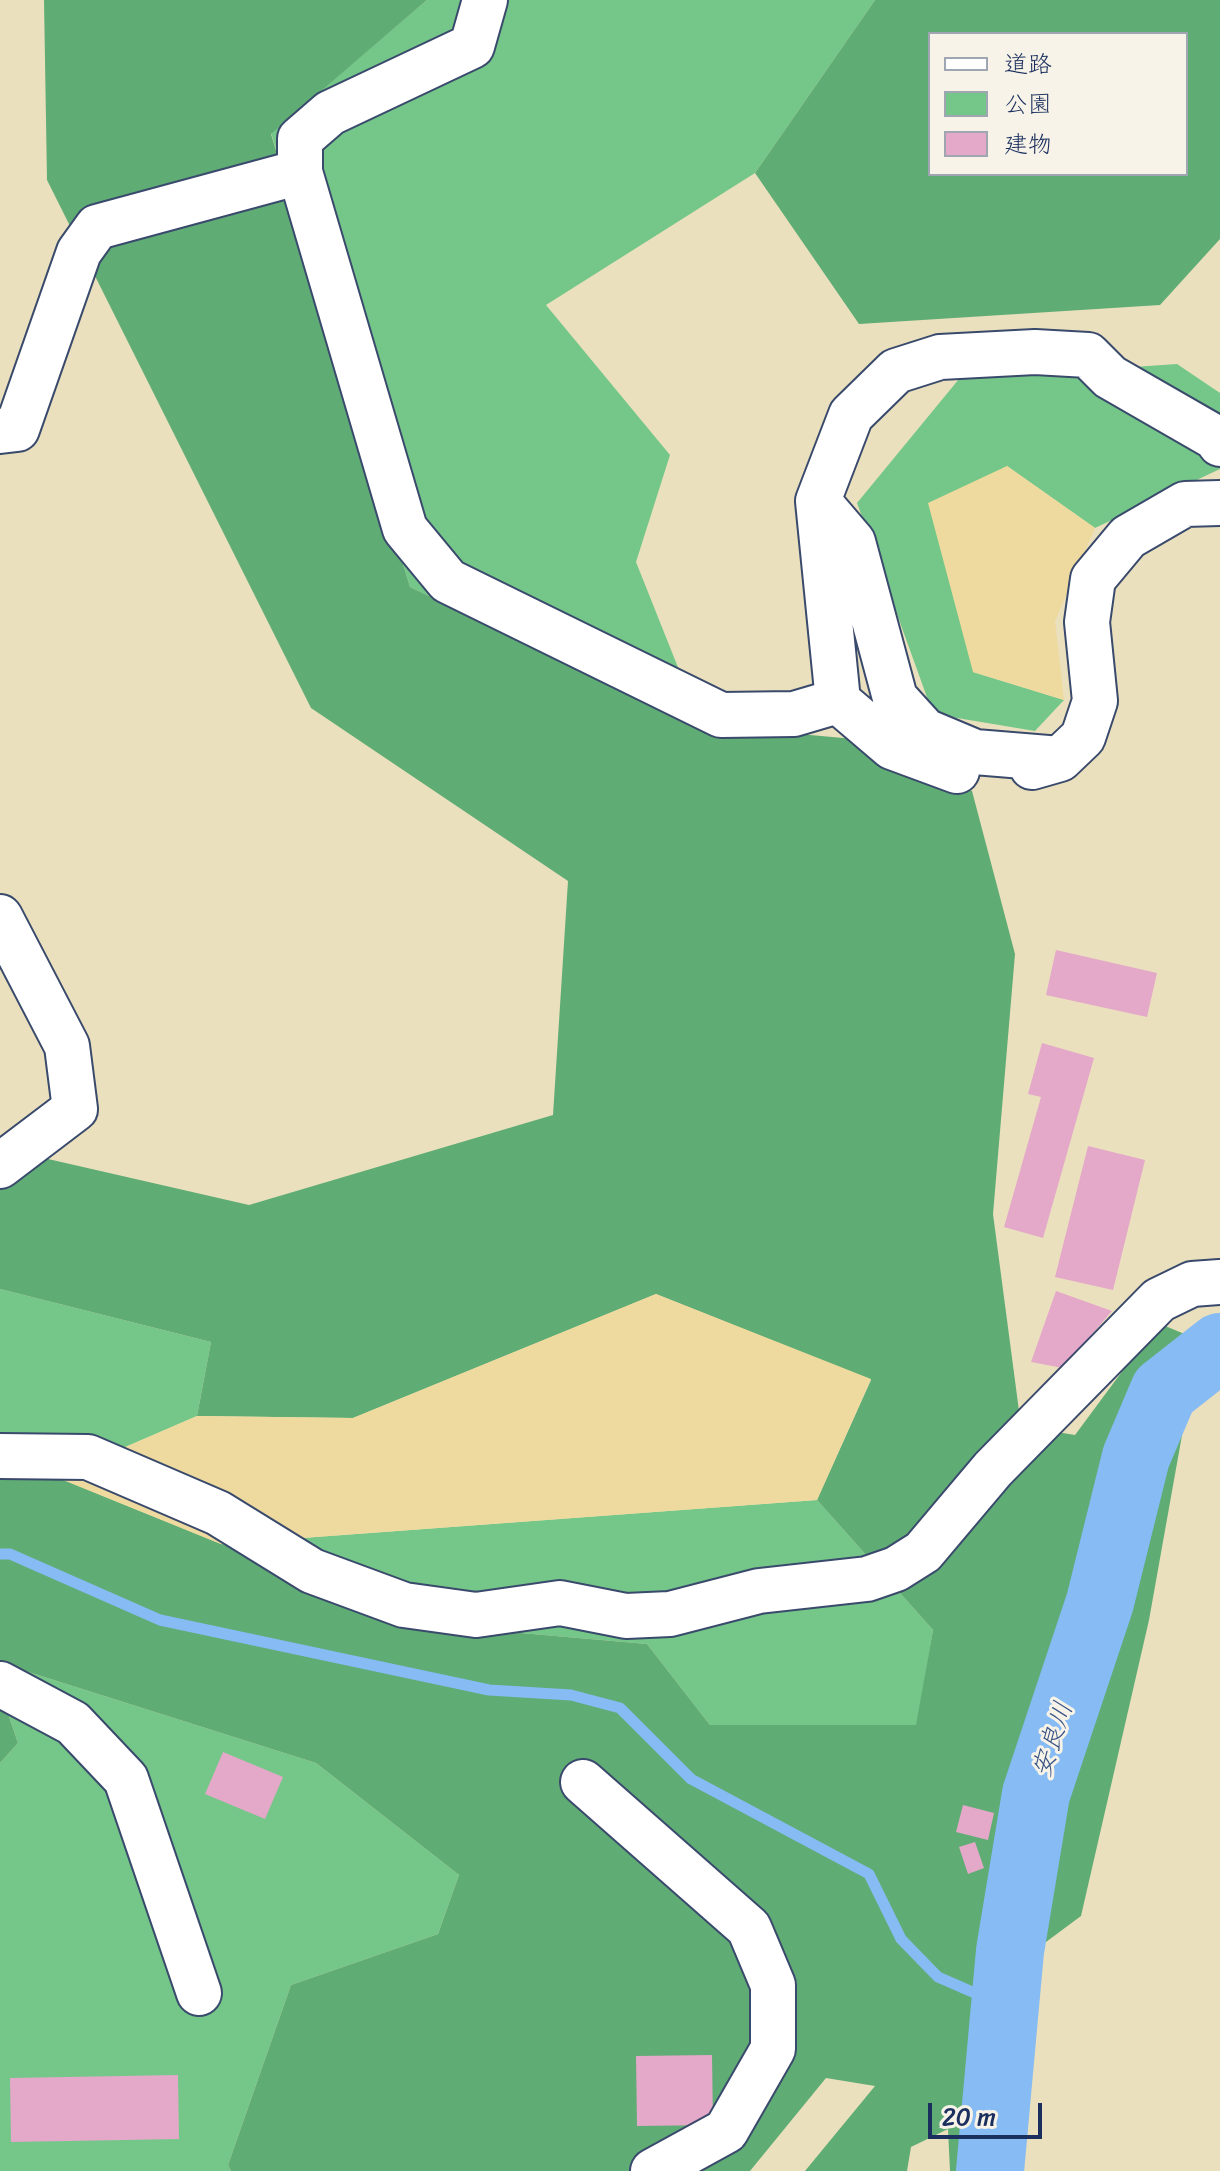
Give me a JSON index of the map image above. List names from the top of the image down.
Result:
{
  "water": ["安良川"],
  "legend": ["道路", "公園", "建物"],
  "scale_bar": "20 m"
}
